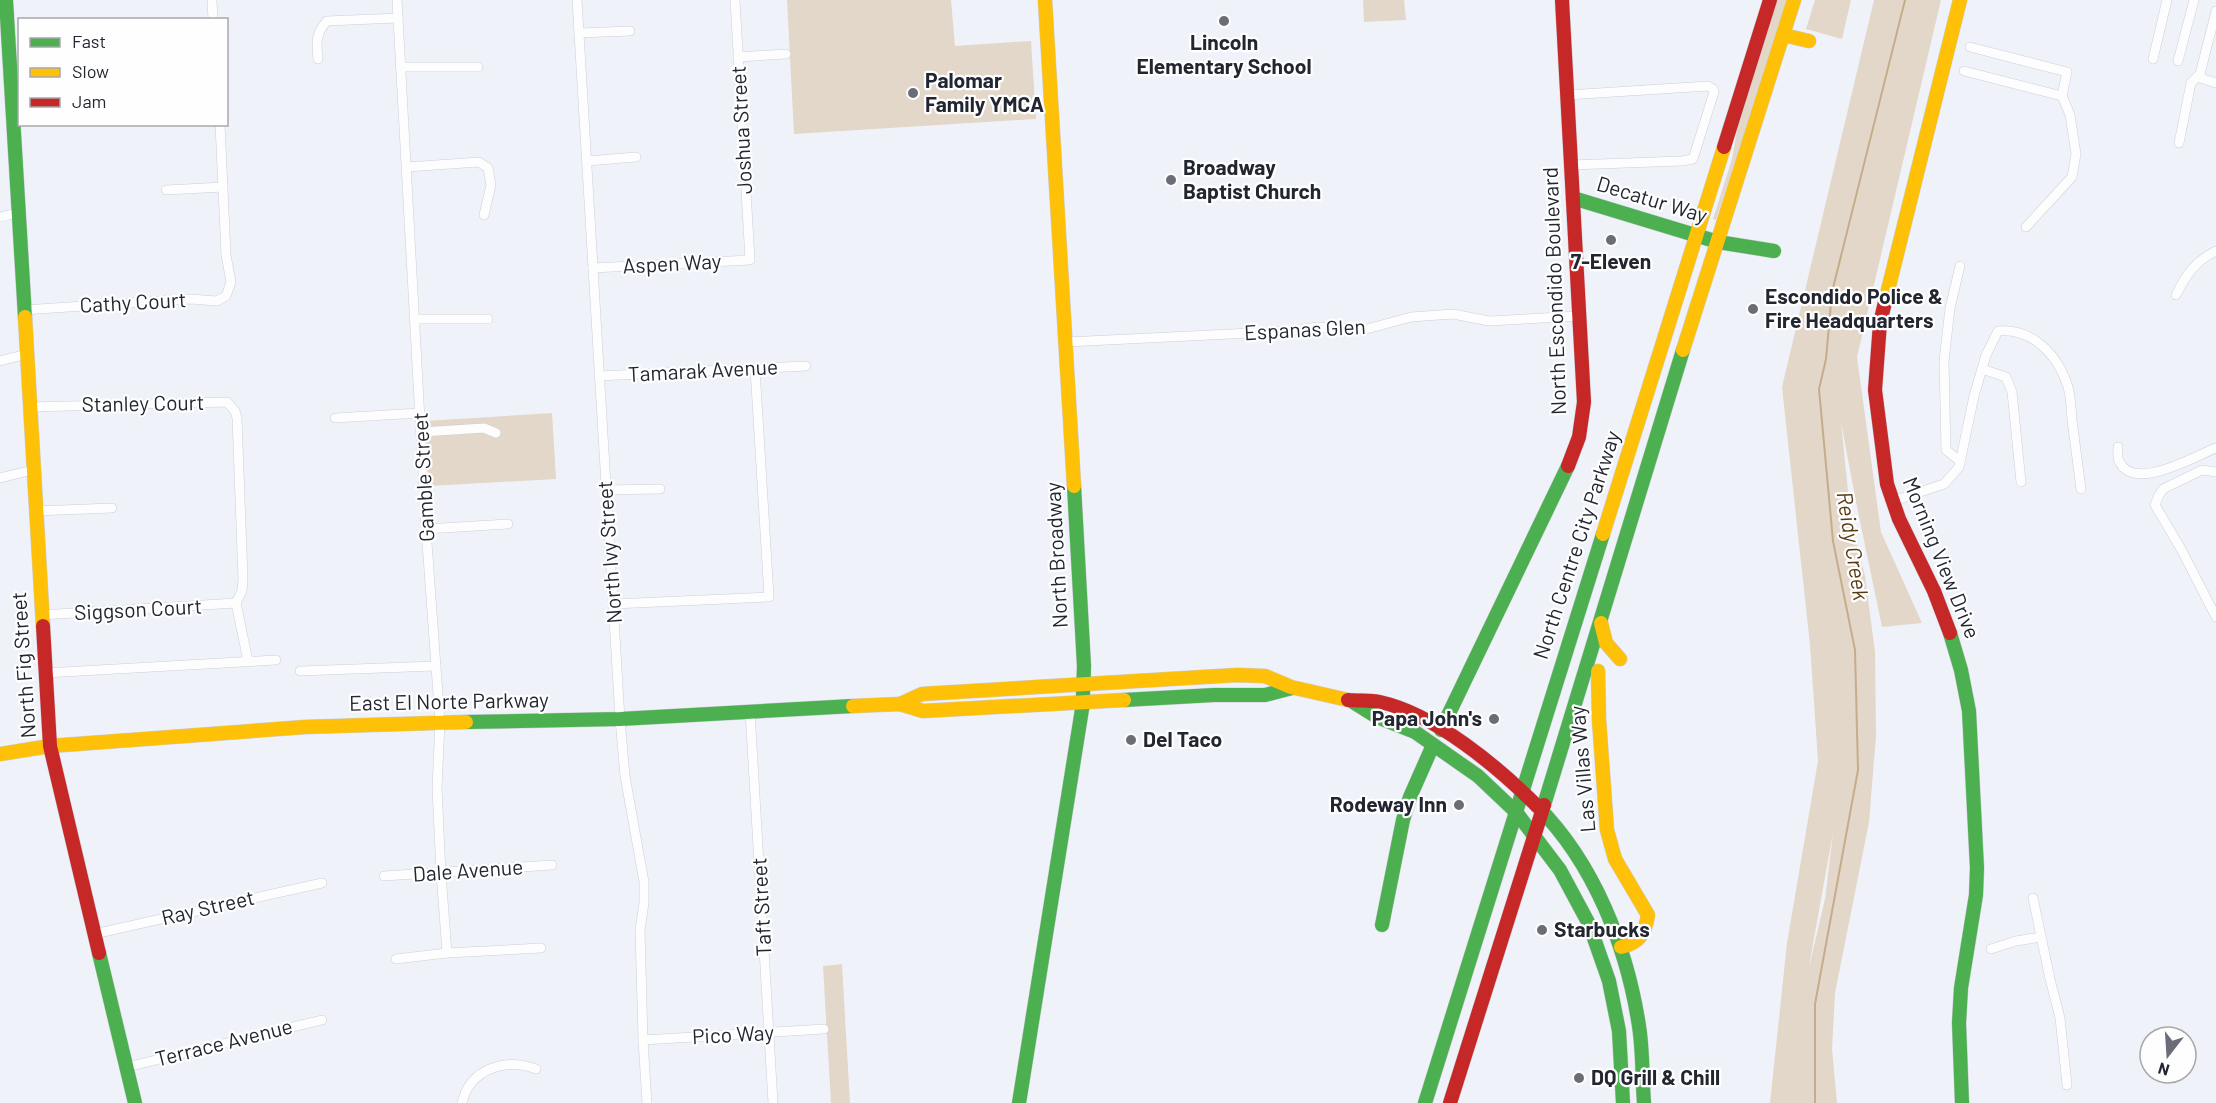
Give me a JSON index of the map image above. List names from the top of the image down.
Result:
{
  "streets": {
    "main road": [
      "Decatur Way",
      "North Escondido Boulevard",
      "North Centre City Parkway",
      "North Broadway",
      "Morning View Drive",
      "North Fig Street",
      "East El Norte Parkway",
      "Las Villas Way"
    ],
    "street": [
      "Joshua Street",
      "Aspen Way",
      "Cathy Court",
      "Espanas Glen",
      "Tamarak Avenue",
      "Stanley Court",
      "Gamble Street",
      "North Ivy Street",
      "Siggson Court",
      "Dale Avenue",
      "Taft Street",
      "Ray Street",
      "Pico Way",
      "Terrace Avenue"
    ]
  },
  "crossings": [
    ["Joshua Street", "Aspen Way"],
    ["Decatur Way", "North Escondido Boulevard"],
    ["Decatur Way", "North Centre City Parkway"],
    ["Aspen Way", "North Ivy Street"],
    ["North Escondido Boulevard", "Espanas Glen"],
    ["Cathy Court", "North Fig Street"],
    ["Espanas Glen", "North Broadway"],
    ["Tamarak Avenue", "North Ivy Street"],
    ["Stanley Court", "Siggson Court"],
    ["Stanley Court", "North Fig Street"],
    ["Gamble Street", "East El Norte Parkway"],
    ["Gamble Street", "Dale Avenue"],
    ["North Ivy Street", "East El Norte Parkway"],
    ["North Ivy Street", "Pico Way"],
    ["North Broadway", "East El Norte Parkway"],
    ["Siggson Court", "North Fig Street"],
    ["North Fig Street", "East El Norte Parkway"],
    ["North Fig Street", "Ray Street"],
    ["North Fig Street", "Terrace Avenue"],
    ["East El Norte Parkway", "Taft Street"],
    ["Taft Street", "Pico Way"]
  ],
  "water": ["Reidy Creek"],
  "places": [
    "Lincoln Elementary School",
    "Palomar Family YMCA",
    "Broadway Baptist Church",
    "7-Eleven",
    "Escondido Police & Fire Headquarters",
    "Papa John's",
    "Del Taco",
    "Rodeway Inn",
    "Starbucks",
    "DQ Grill & Chill"
  ],
  "legend": ["Fast", "Slow", "Jam"],
  "north": "bottom"
}
